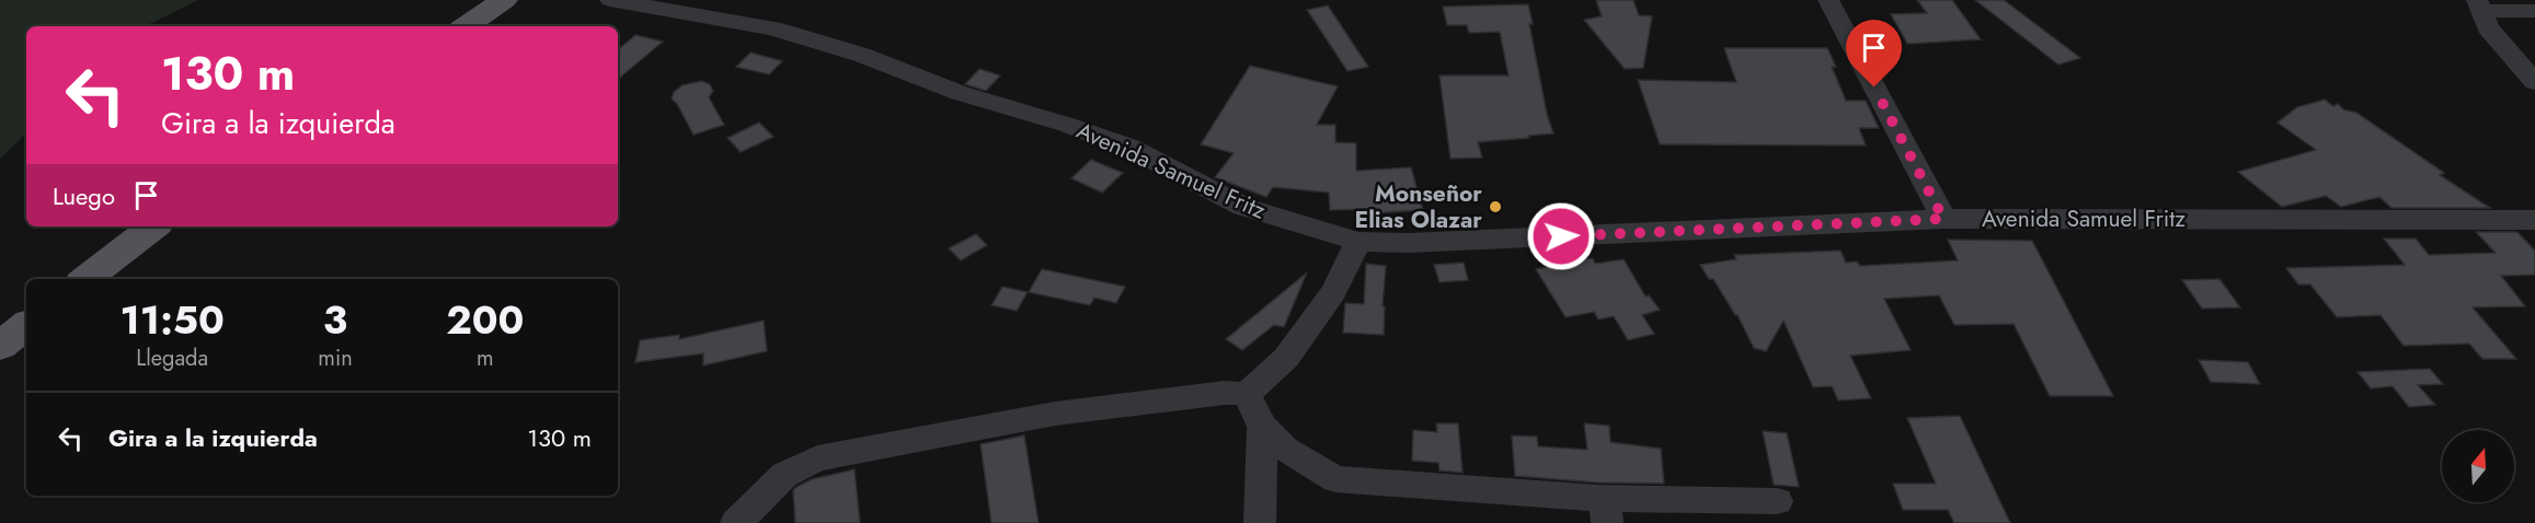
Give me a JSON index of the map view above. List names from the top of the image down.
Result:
{
  "streets": {
    "street": ["Avenida Samuel Fritz"]
  },
  "places": ["Monseñor Elias Olazar"],
  "north": "top",
  "page": {
    "turn": ["130 m", "Gira a la izquierda"],
    "then": "Luego",
    "eta": [
      "11:50",
      "Llegada",
      "3",
      "min",
      "200",
      "m"
    ],
    "list": [
      {
        "name": "Gira a la izquierda",
        "value": "130 m"
      }
    ]
  }
}
